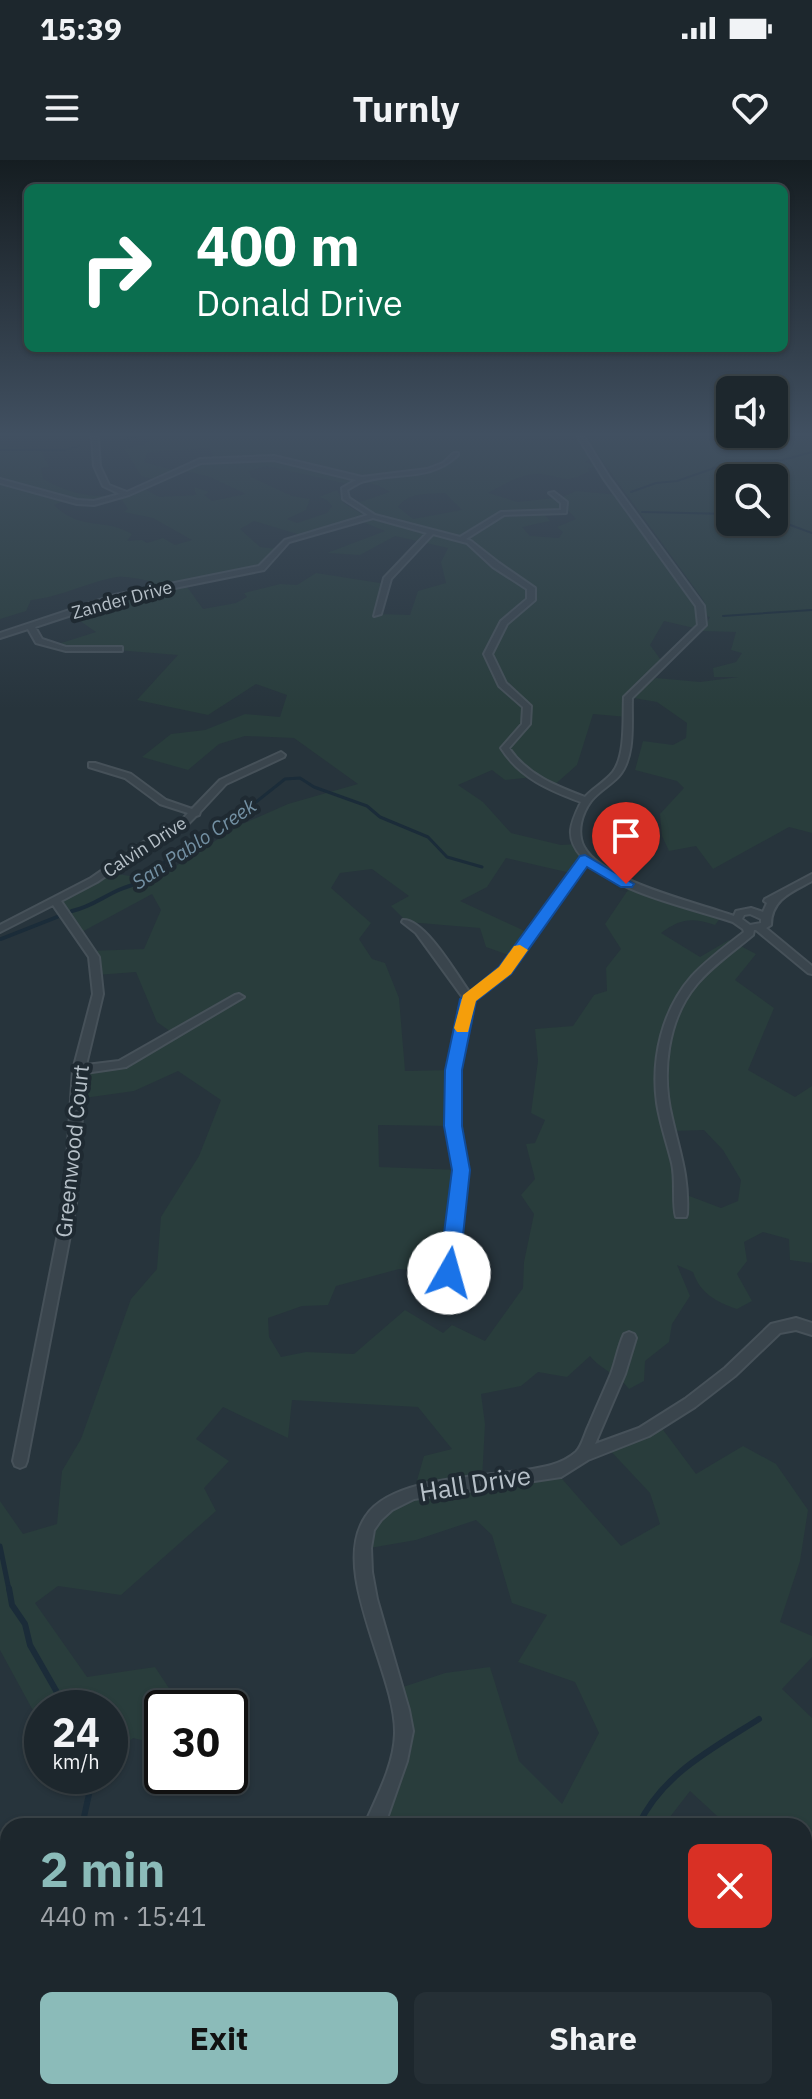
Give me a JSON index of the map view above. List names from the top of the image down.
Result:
{
  "streets": {
    "street": [
      "Zander Drive",
      "Calvin Drive",
      "Greenwood Court",
      "Hall Drive"
    ]
  },
  "crossings": [
    ["Calvin Drive", "Greenwood Court"]
  ],
  "water": ["San Pablo Creek"],
  "page": {
    "status": "15:39",
    "header": "Turnly",
    "turn": ["400 m", "Donald Drive"],
    "speed": "24 km/h",
    "limit": "30",
    "heading": ["2 min", "440 m · 15:41"],
    "buttons": ["Exit", "Share"]
  }
}
